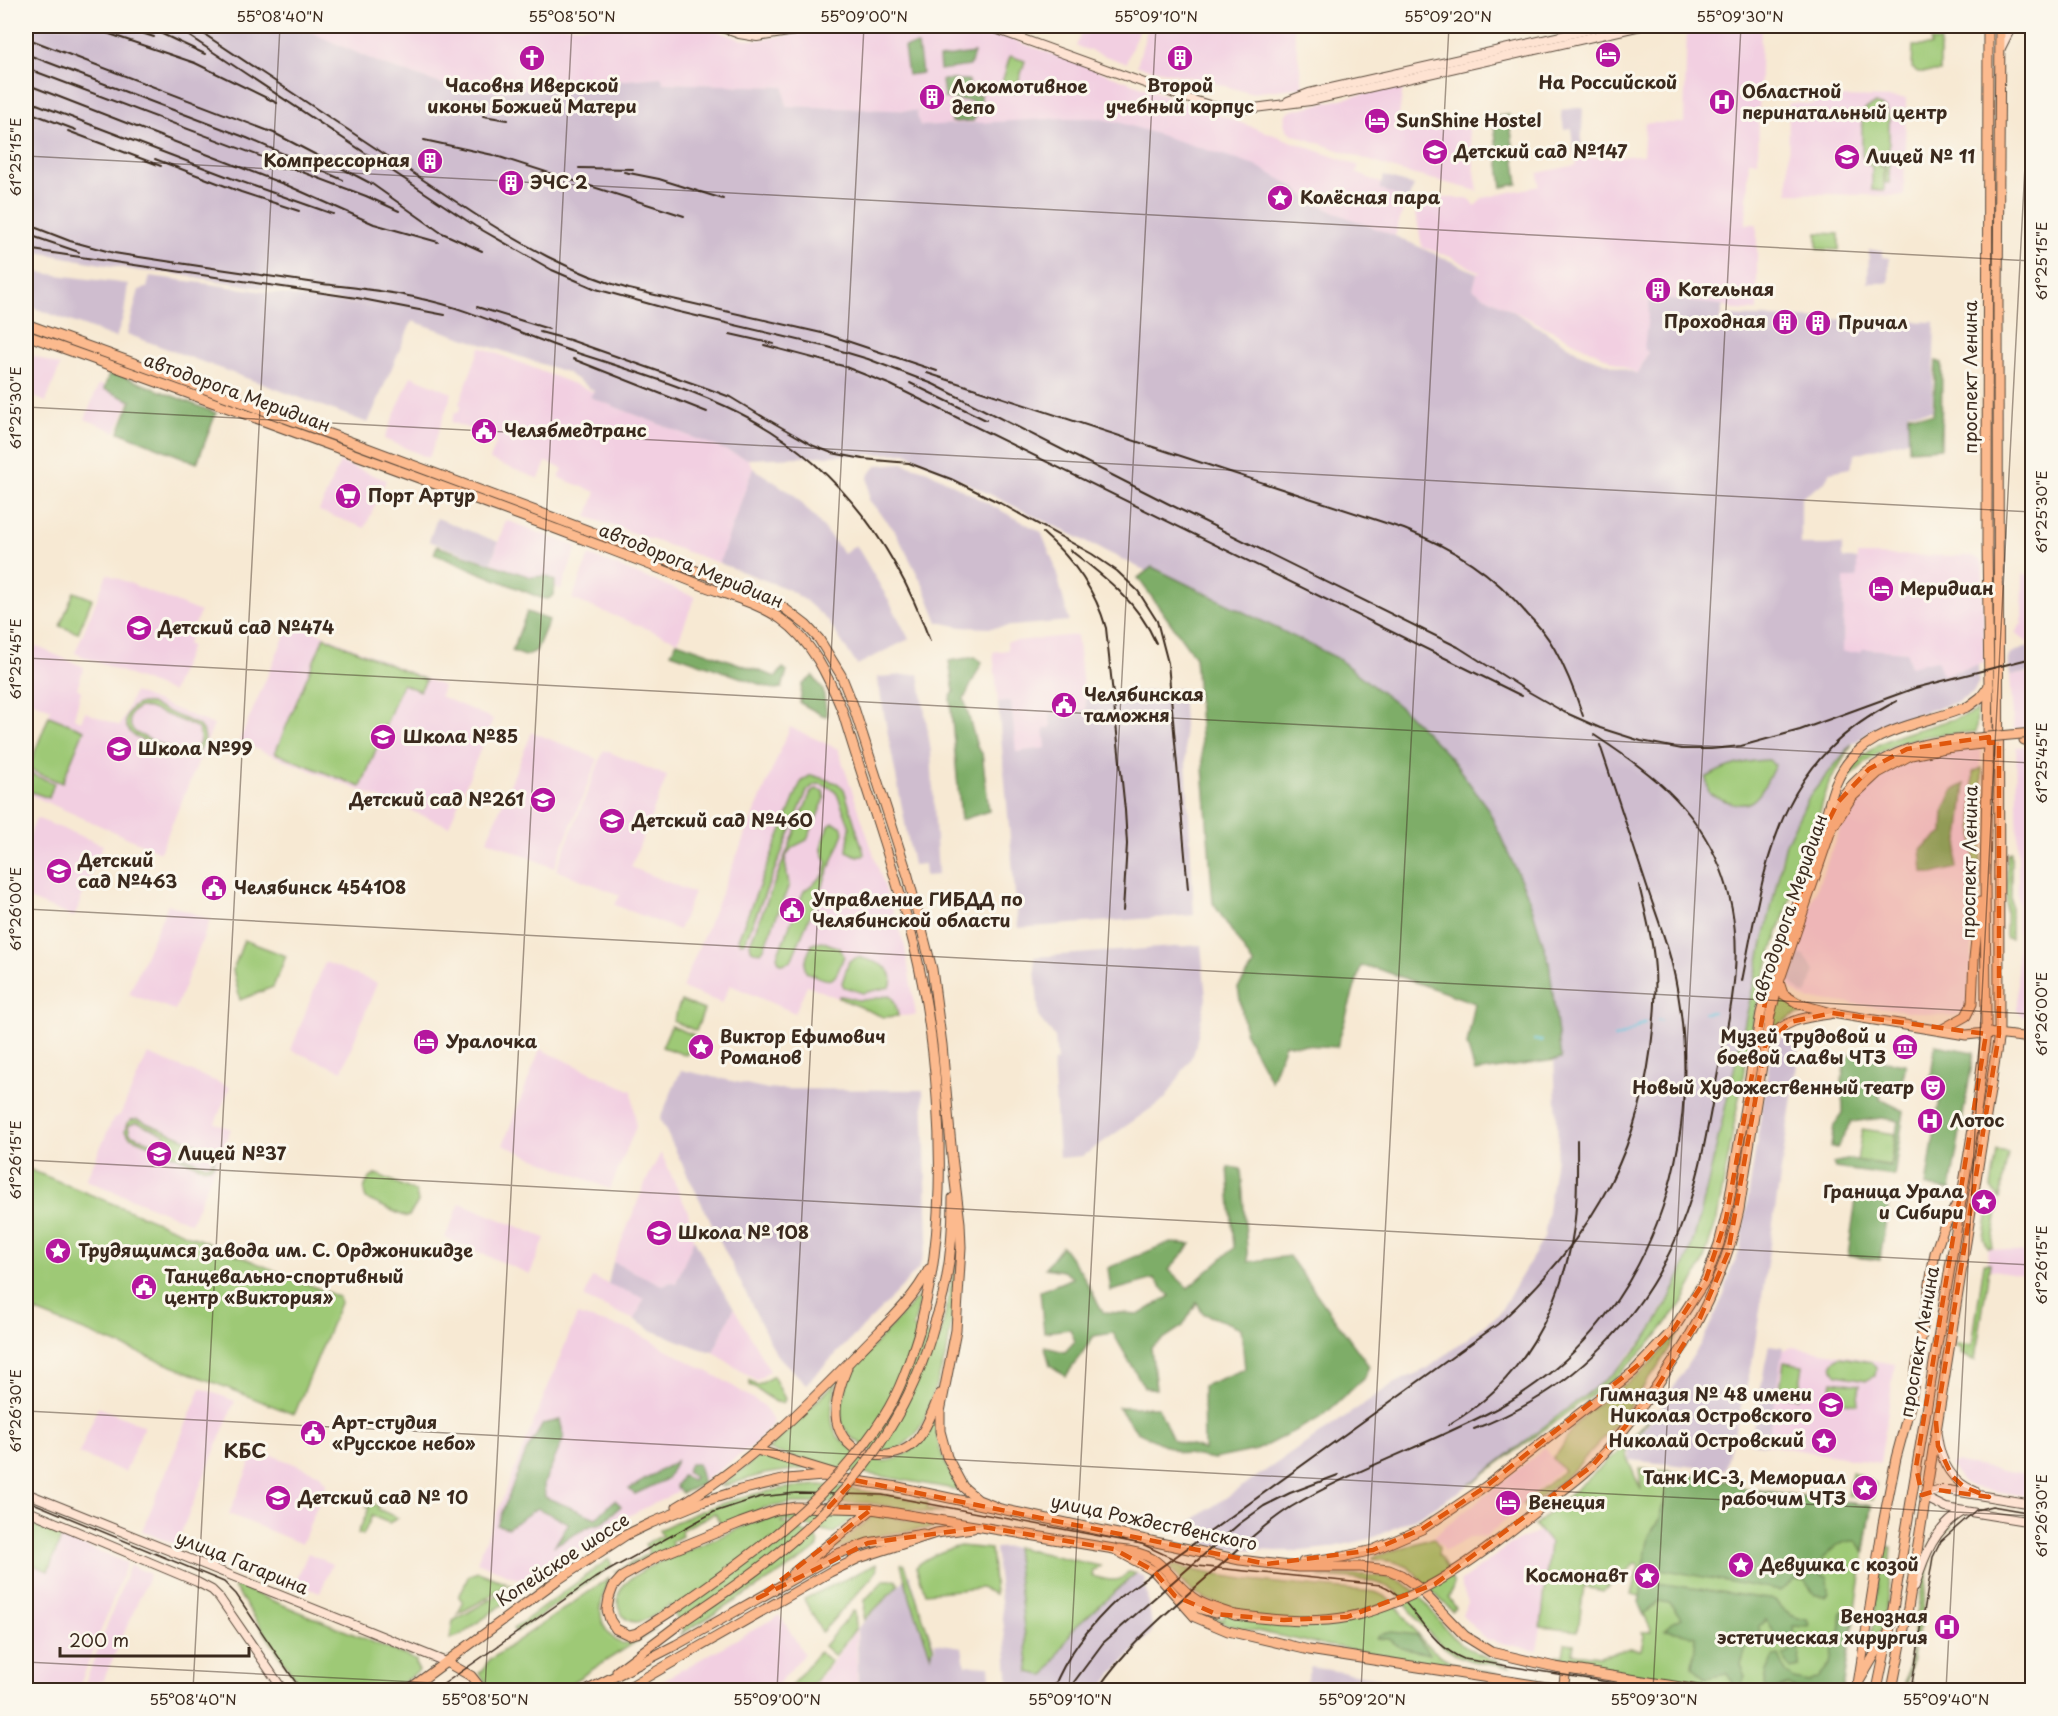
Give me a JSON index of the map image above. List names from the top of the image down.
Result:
{
  "streets": {
    "main road": [
      "проспект Ленина",
      "автодорога Меридиан",
      "улица Рождественского",
      "Копейское шоссе",
      "улица Гагарина"
    ]
  },
  "crossings": [
    ["автодорога Меридиан", "улица Рождественского"],
    ["улица Рождественского", "Копейское шоссе"],
    ["Копейское шоссе", "улица Гагарина"]
  ],
  "districts": ["КБС"],
  "places": {
    "hotel": [
      "На Российской",
      "SunShine Hostel",
      "Меридиан",
      "Уралочка",
      "Венеция"
    ],
    "church": ["Часовня Иверской иконы Божией Матери"],
    "building": [
      "Второй учебный корпус",
      "Локомотивное депо",
      "Компрессорная",
      "ЭЧС 2",
      "Котельная",
      "Проходная",
      "Причал"
    ],
    "hospital": ["Областной перинатальный центр", "Лотос", "Венозная эстетическая хирургия"],
    "school or university": [
      "Детский сад №147",
      "Лицей № 11",
      "Детский сад №474",
      "Школа №85",
      "Школа №99",
      "Детский сад №261",
      "Детский сад №460",
      "Детский сад №463",
      "Лицей №37",
      "Школа № 108",
      "Гимназия № 48 имени Николая Островского",
      "Детский сад № 10"
    ],
    "place": [
      "Колёсная пара",
      "Виктор Ефимович Романов",
      "Граница Урала и Сибири",
      "Трудящимся завода им. С. Орджоникидзе",
      "Николай Островский",
      "Танк ИС-3, Мемориал рабочим ЧТЗ",
      "Девушка с козой",
      "Космонавт"
    ],
    "public building": [
      "Челябмедтранс",
      "Челябинская таможня",
      "Челябинск 454108",
      "Управление ГИБДД по Челябинской области",
      "Танцевально-спортивный центр «Виктория»",
      "Арт-студия «Русское небо»"
    ],
    "supermarket": ["Порт Артур"],
    "museum": ["Музей трудовой и боевой славы ЧТЗ"],
    "theatre": ["Новый Художественный театр"]
  },
  "scale_bar": "200 m",
  "coordinates": [
    "55°08'40\"N",
    "55°08'50\"N",
    "55°09'00\"N",
    "55°09'10\"N",
    "55°09'20\"N",
    "55°09'30\"N",
    "61°25'15\"E",
    "61°25'30\"E",
    "61°25'45\"E",
    "61°26'00\"E",
    "61°26'15\"E",
    "61°26'30\"E",
    "55°09'40\"N"
  ]
}
